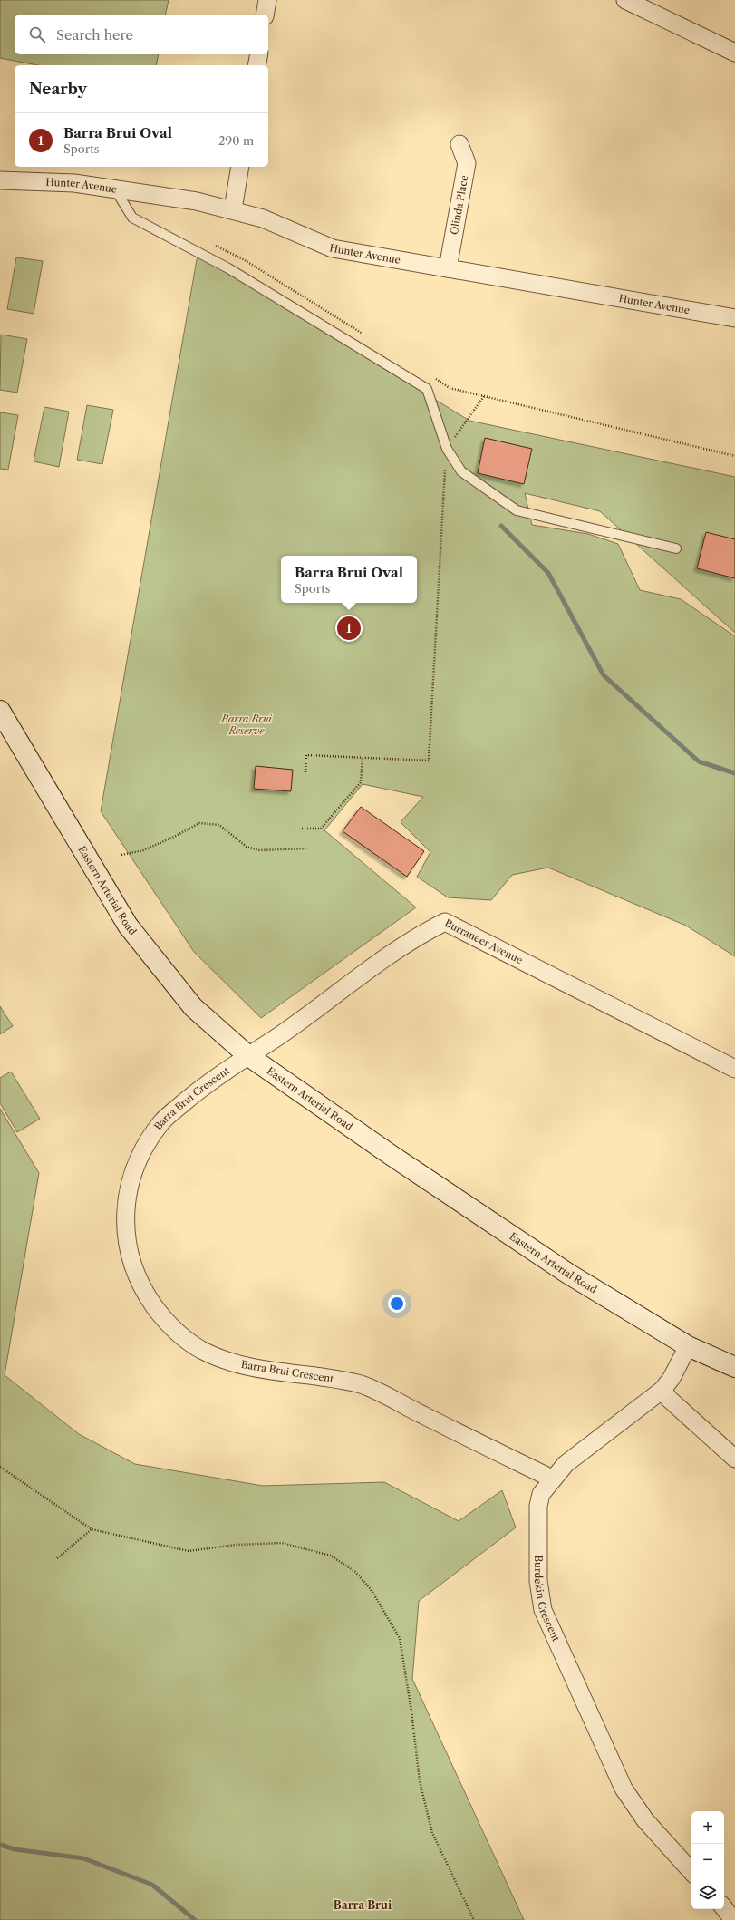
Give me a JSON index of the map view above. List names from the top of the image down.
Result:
{
  "streets": {
    "main road": ["Eastern Arterial Road"],
    "street": [
      "Hunter Avenue",
      "Olinda Place",
      "Burraneer Avenue",
      "Barra Brui Crescent",
      "Burdekin Crescent"
    ]
  },
  "crossings": [
    ["Hunter Avenue", "Olinda Place"],
    ["Eastern Arterial Road", "Burraneer Avenue"],
    ["Eastern Arterial Road", "Barra Brui Crescent"],
    ["Eastern Arterial Road", "Burdekin Crescent"],
    ["Burraneer Avenue", "Barra Brui Crescent"],
    ["Barra Brui Crescent", "Burdekin Crescent"]
  ],
  "districts": ["Barra Brui"],
  "parks": ["Barra Brui Reserve"],
  "page": {
    "search": "Search here",
    "heading": "Nearby",
    "list": [
      {
        "mark": "1",
        "name": "Barra Brui Oval",
        "note": "Sports",
        "value": "290 m"
      }
    ],
    "popup": ["Barra Brui Oval", "Sports"],
    "pins": "1",
    "map_buttons": ["+", "−"]
  }
}
